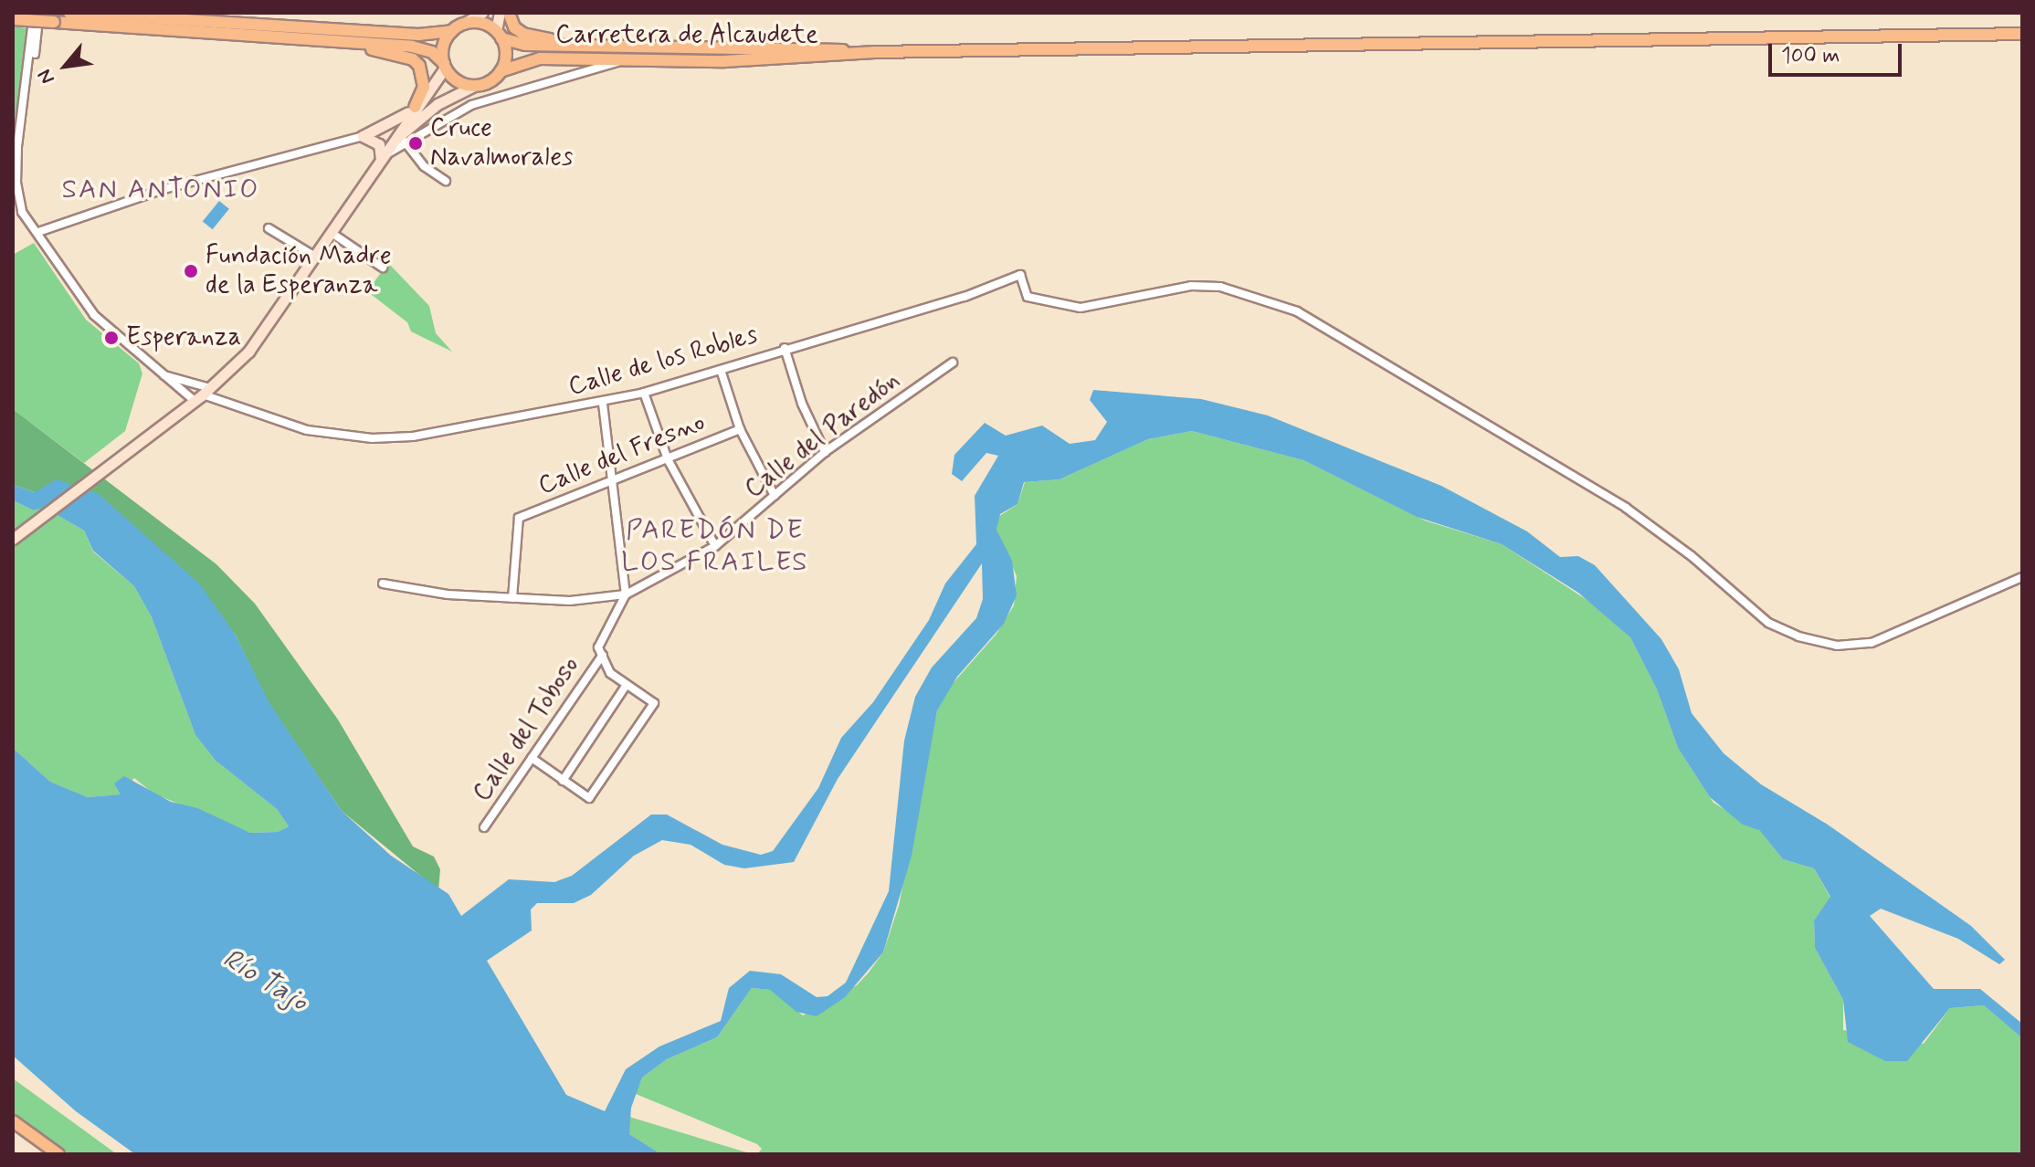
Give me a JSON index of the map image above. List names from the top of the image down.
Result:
{
  "streets": {
    "main road": ["Carretera de Alcaudete"],
    "street": [
      "Calle de los Robles",
      "Calle del Paredón",
      "Calle del Fresno",
      "Calle del Toboso"
    ]
  },
  "crossings": [
    ["Calle del Paredón", "Calle del Fresno"]
  ],
  "districts": ["SAN ANTONIO", "PAREDÓN DE LOS FRAILES"],
  "water": ["Río Tajo"],
  "places": ["Cruce Navalmorales", "Fundación Madre de la Esperanza", "Esperanza"],
  "scale_bar": "100 m",
  "north": "bottom left"
}
